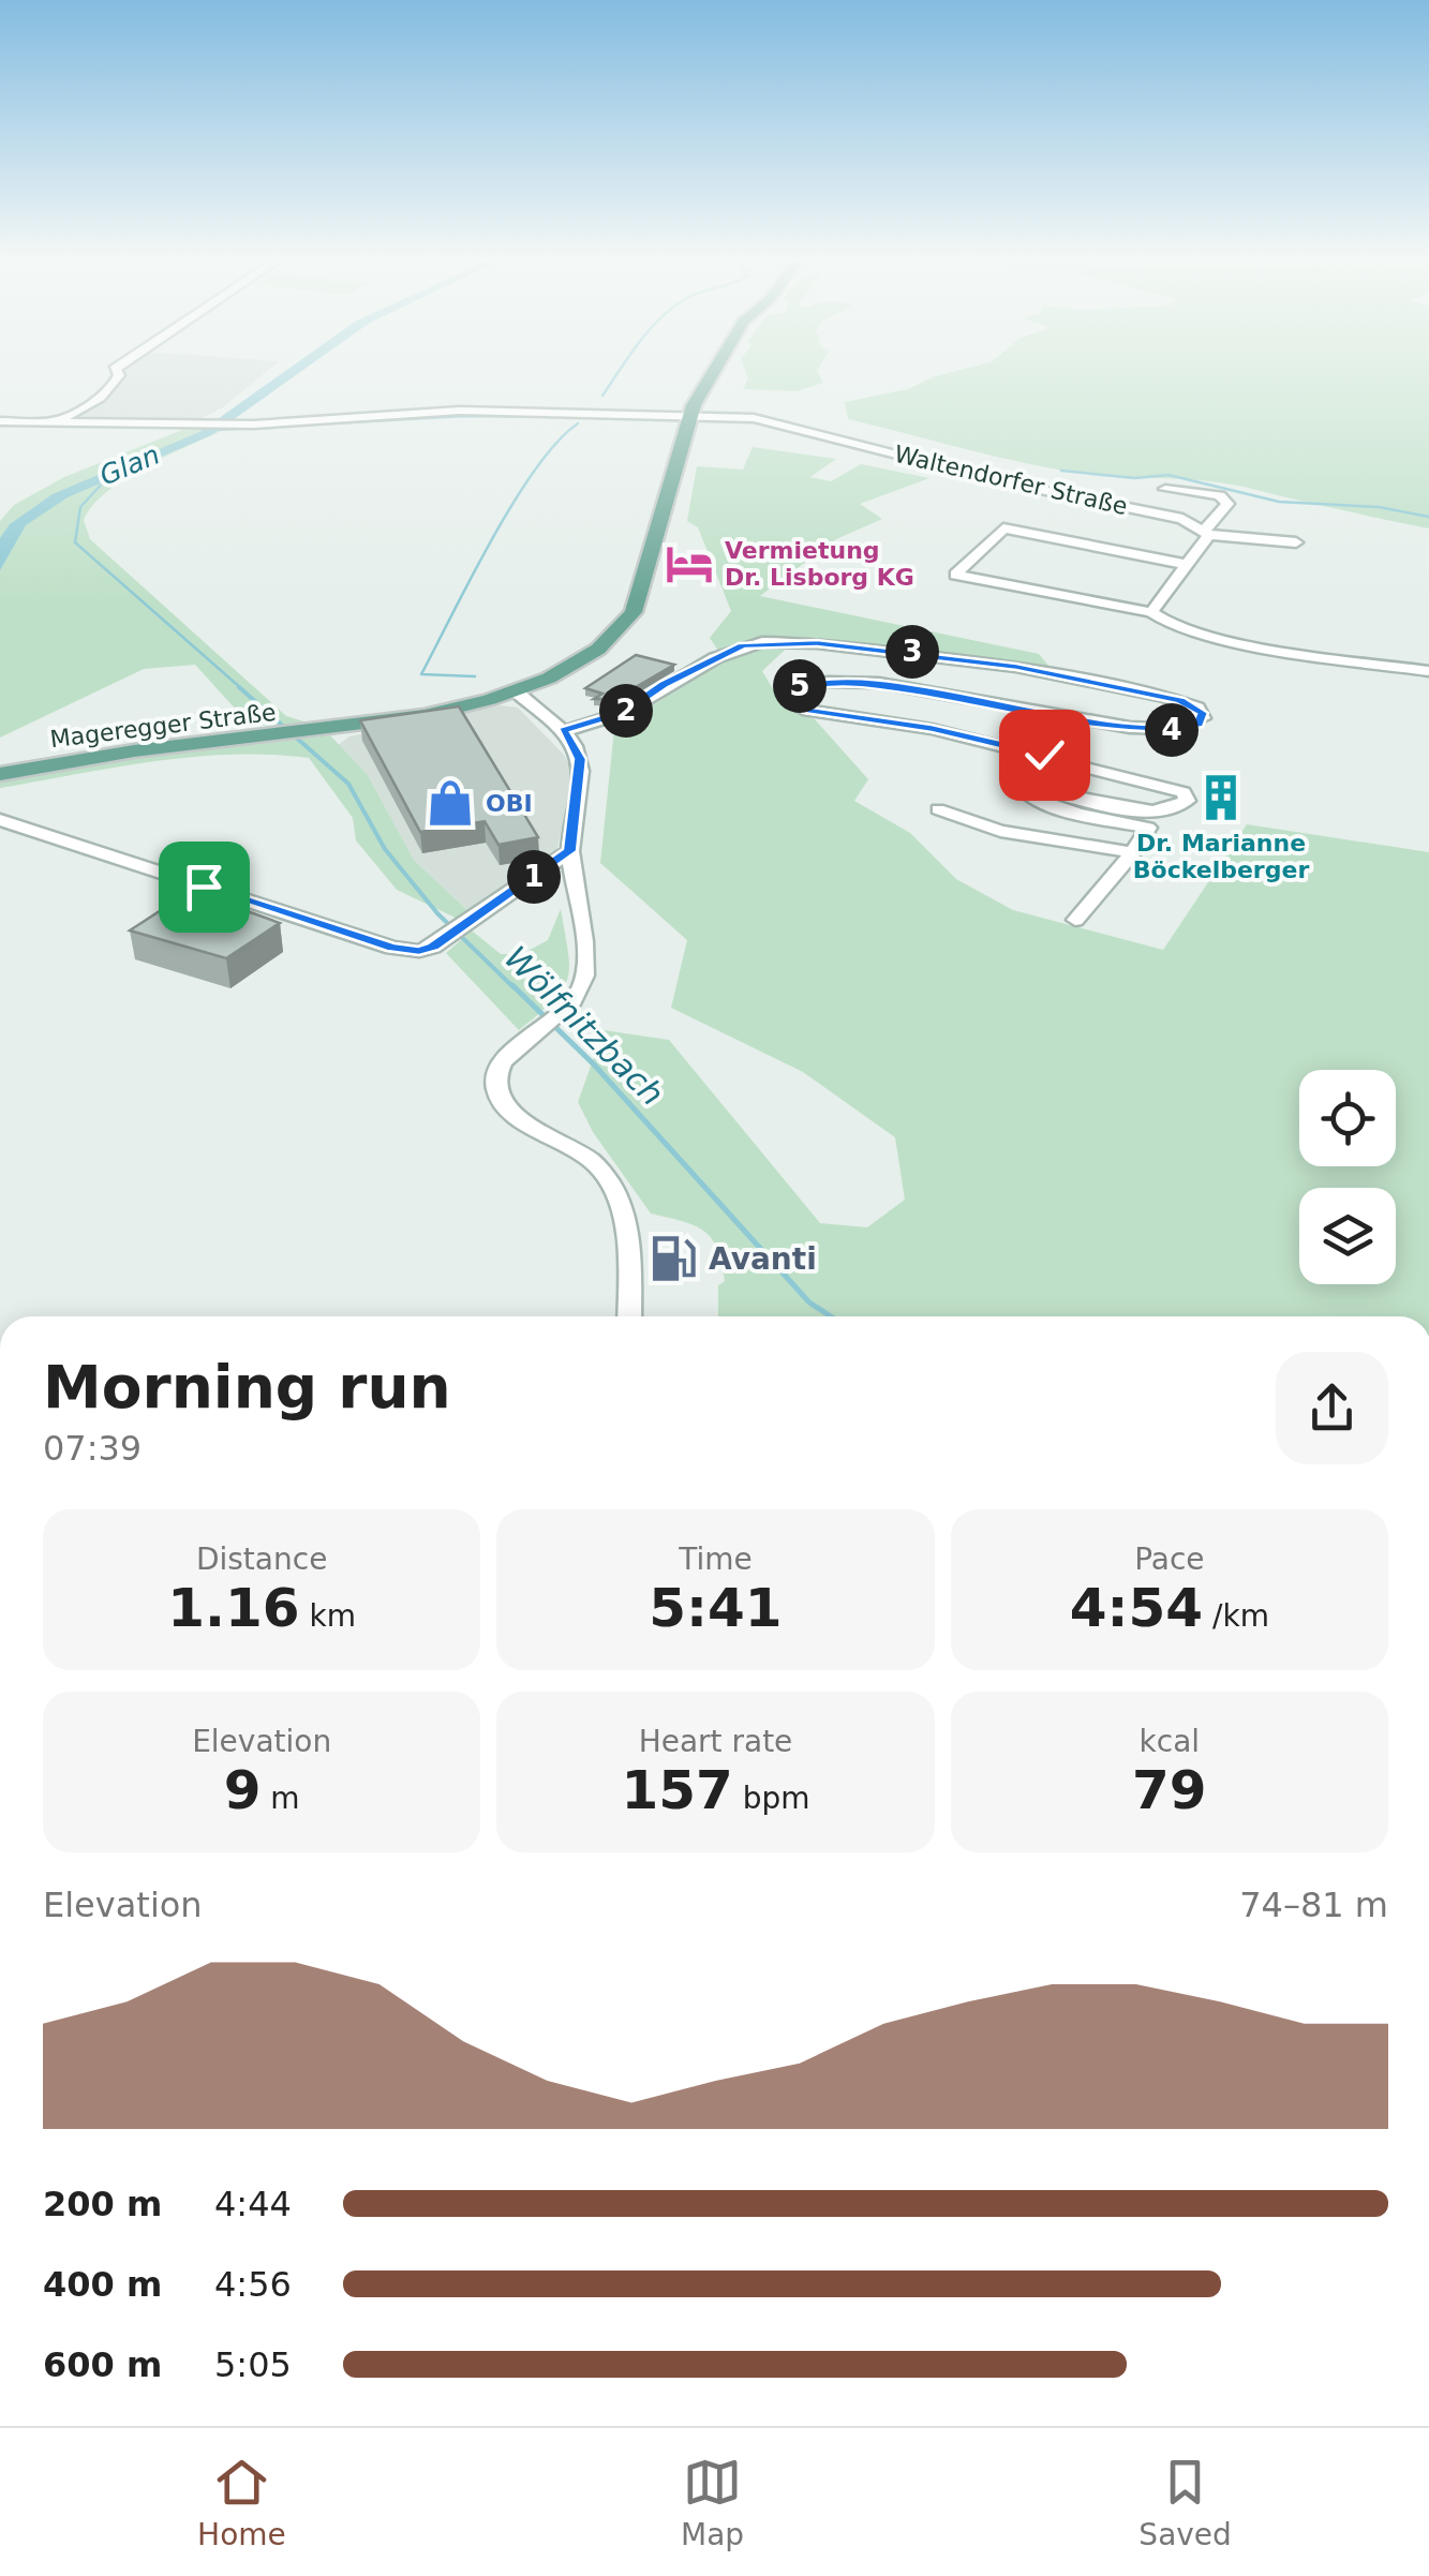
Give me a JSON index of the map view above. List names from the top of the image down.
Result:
{
  "streets": {
    "main road": ["Mageregger Straße"],
    "street": ["Waltendorfer Straße"]
  },
  "crossings": [
    ["Waltendorfer Straße", "Mageregger Straße"]
  ],
  "water": ["Glan", "Wölfnitzbach"],
  "places": {
    "hotel": ["Vermietung Dr. Lisborg KG"],
    "building": ["Dr. Marianne Böckelberger"],
    "shop": ["OBI"],
    "fuel station": ["Avanti"]
  },
  "page": {
    "pins": [
      "3",
      "5",
      "2",
      "4",
      "1"
    ],
    "heading": ["Morning run", "07:39"],
    "stats": [
      ["Distance", "1.16 km"],
      ["Time", "5:41"],
      ["Pace", "4:54 /km"],
      ["Elevation", "9 m"],
      ["Heart rate", "157 bpm"],
      ["kcal", "79"]
    ],
    "chart": ["Elevation", "74–81 m"],
    "list": [
      {
        "name": "200 m",
        "note": "4:44"
      },
      {
        "name": "400 m",
        "note": "4:56"
      },
      {
        "name": "600 m",
        "note": "5:05"
      }
    ],
    "tabs": ["Home", "Map", "Saved"]
  }
}
